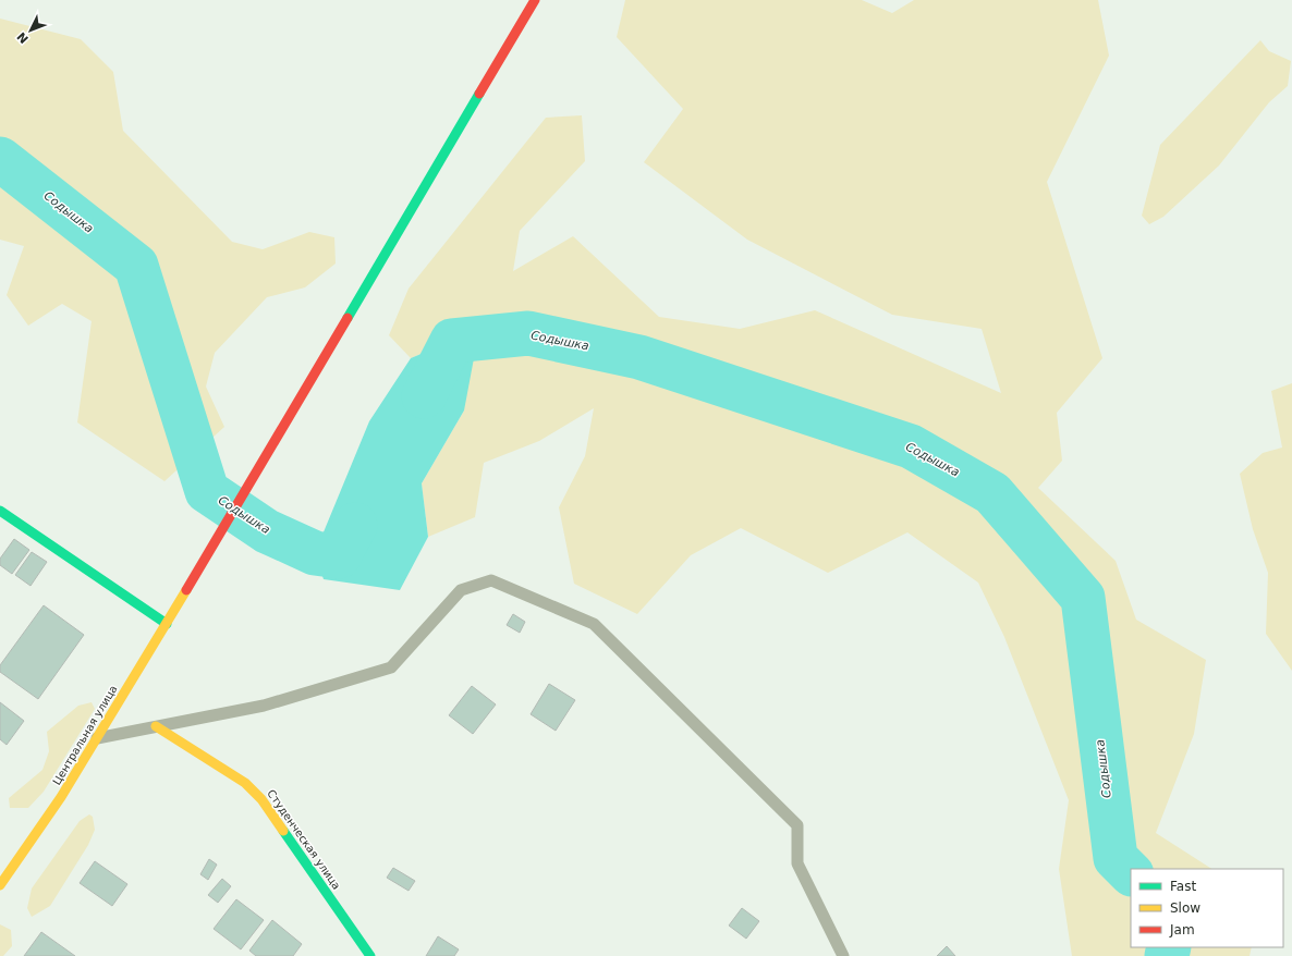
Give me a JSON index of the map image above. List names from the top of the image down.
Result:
{
  "streets": {
    "street": ["Центральная улица", "Студенческая улица"]
  },
  "water": ["Содышка"],
  "legend": ["Fast", "Slow", "Jam"],
  "north": "bottom left"
}
